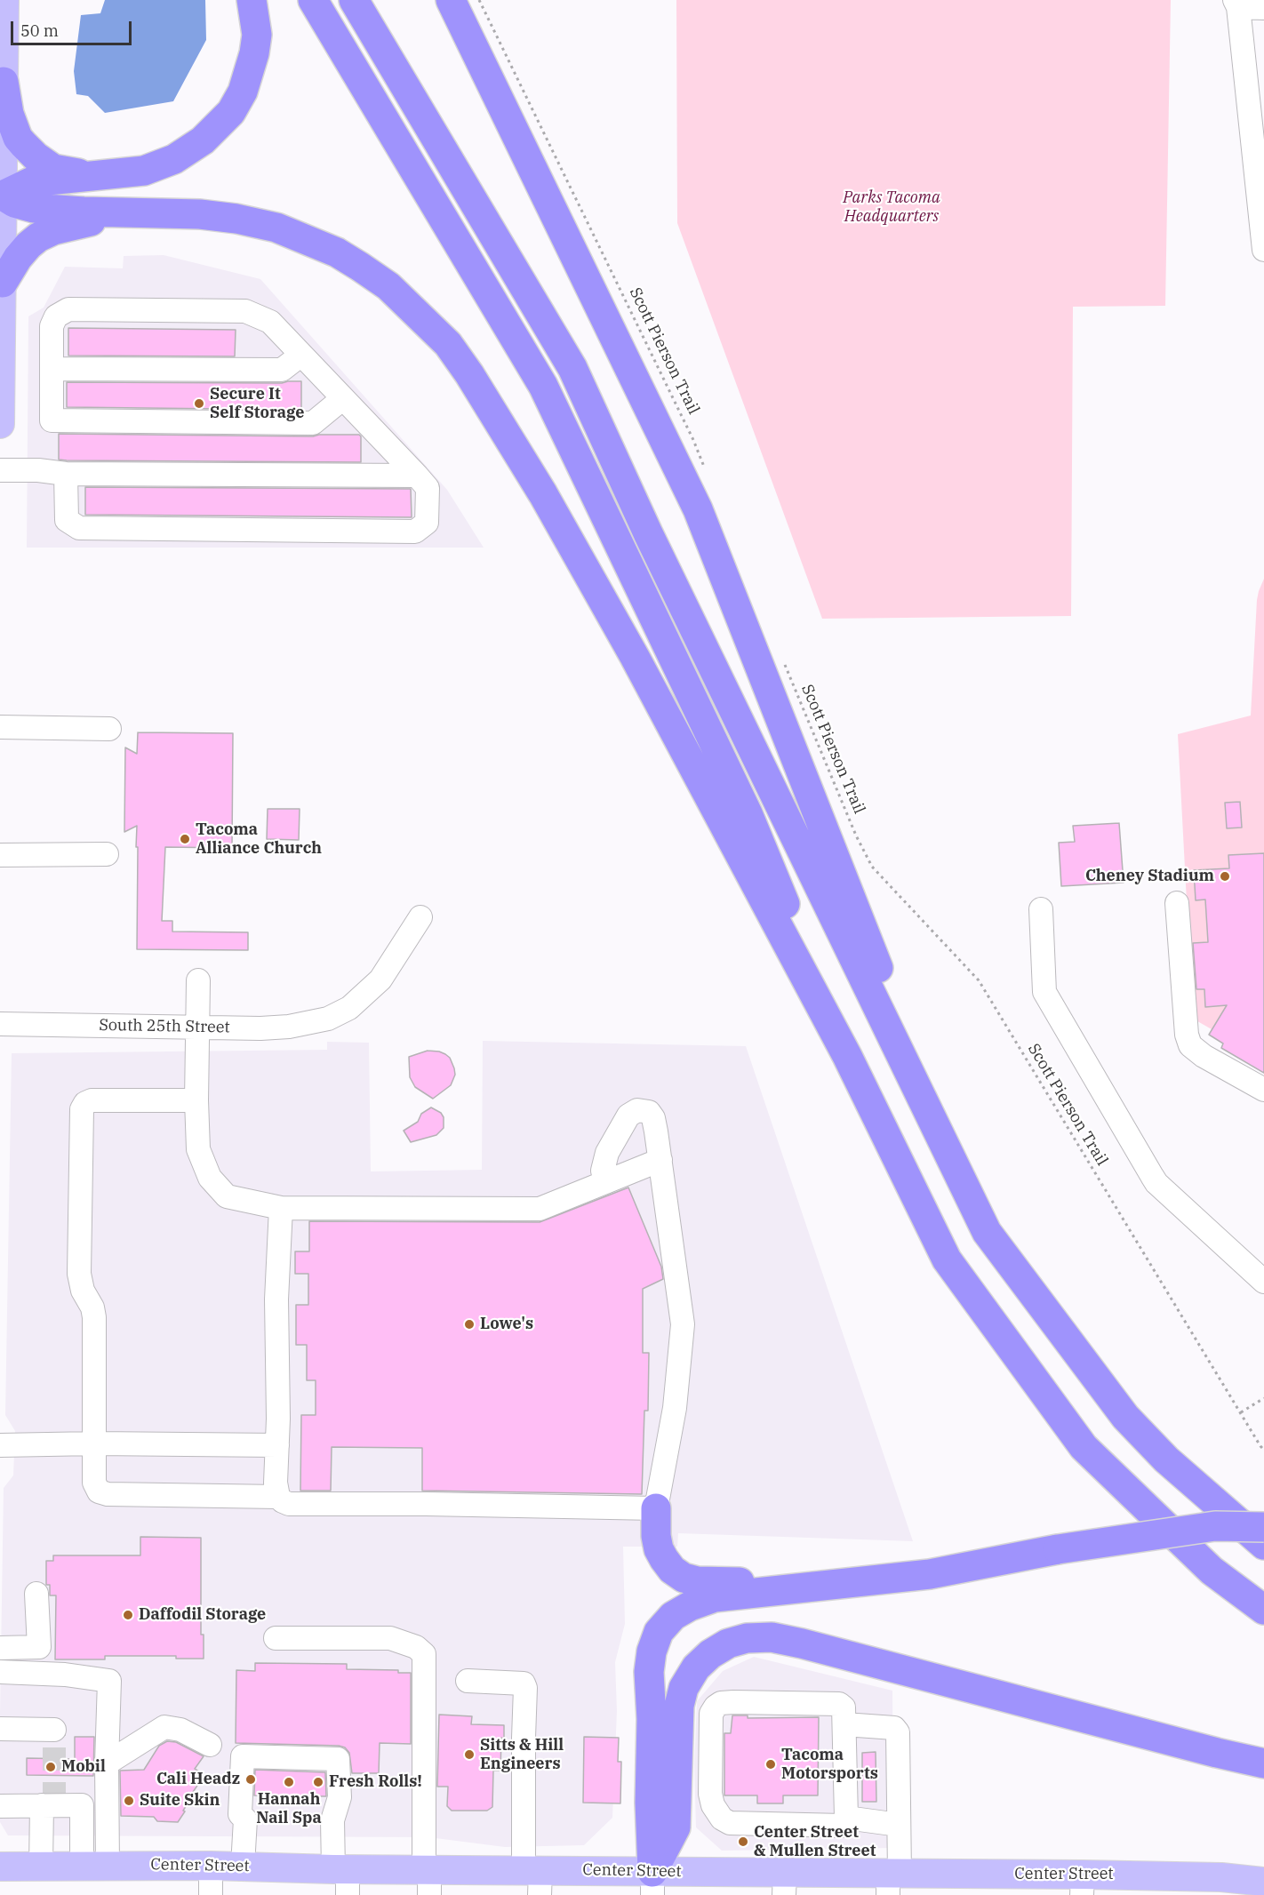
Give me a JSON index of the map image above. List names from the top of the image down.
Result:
{
  "streets": {
    "main road": ["Center Street"],
    "street": ["South 25th Street"],
    "path": ["Scott Pierson Trail"]
  },
  "parks": ["Parks Tacoma Headquarters"],
  "places": [
    "Secure It Self Storage",
    "Tacoma Alliance Church",
    "Cheney Stadium",
    "Lowe's",
    "Daffodil Storage",
    "Sitts & Hill Engineers",
    "Tacoma Motorsports",
    "Mobil",
    "Cali Headz",
    "Hannah Nail Spa",
    "Fresh Rolls!",
    "Suite Skin",
    "Center Street & Mullen Street"
  ],
  "scale_bar": "50 m"
}
